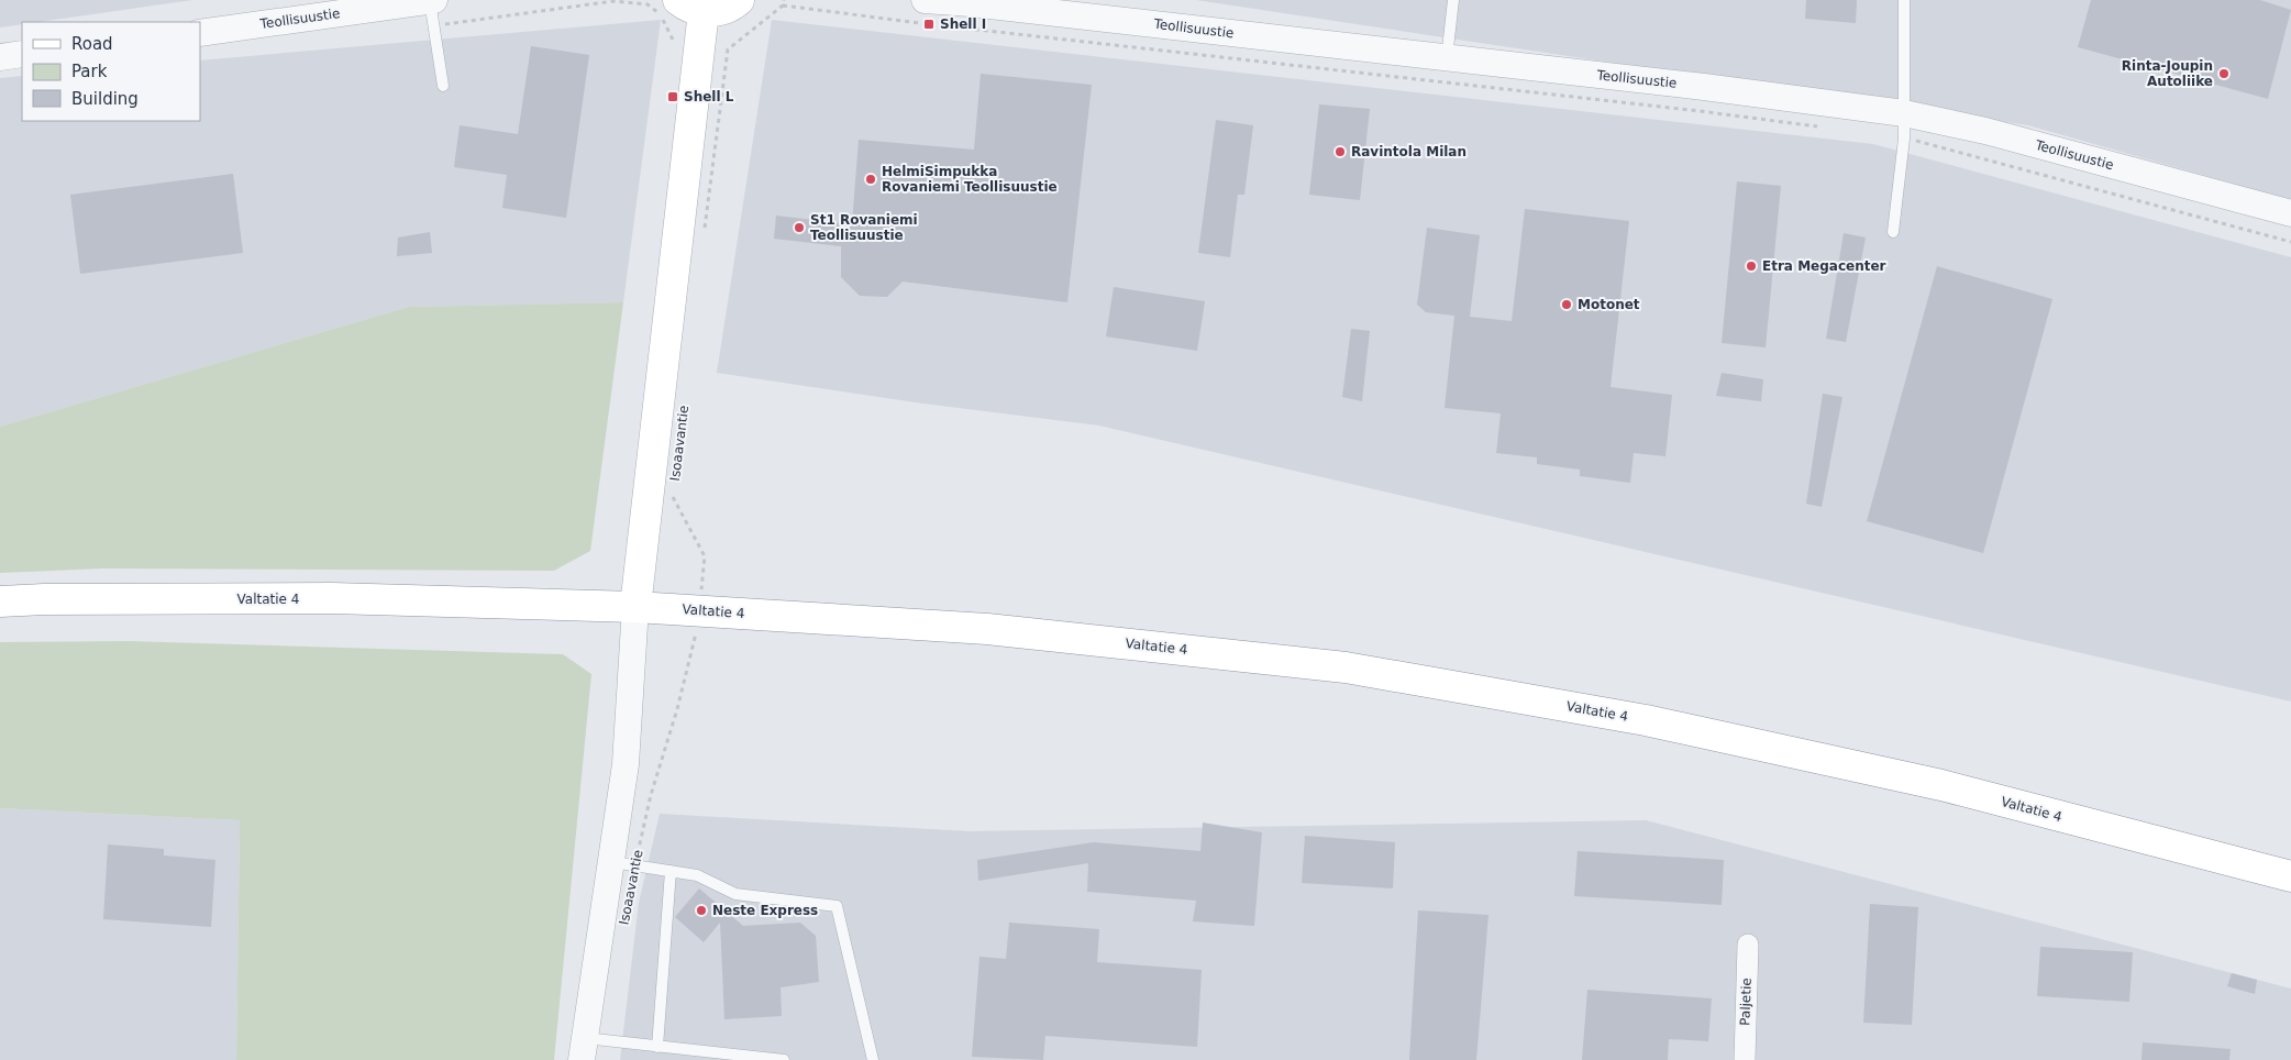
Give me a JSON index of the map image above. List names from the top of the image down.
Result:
{
  "streets": {
    "main road": ["Isoaavantie", "Valtatie 4"],
    "street": ["Teollisuustie", "Paljetie"]
  },
  "crossings": [
    ["Isoaavantie", "Valtatie 4"]
  ],
  "places": {
    "transit": ["Shell I", "Shell L"],
    "other": [
      "Rinta-Joupin Autoliike",
      "Ravintola Milan",
      "HelmiSimpukka Rovaniemi Teollisuustie",
      "St1 Rovaniemi Teollisuustie",
      "Etra Megacenter",
      "Motonet",
      "Neste Express"
    ]
  },
  "legend": ["Road", "Park", "Building"]
}
